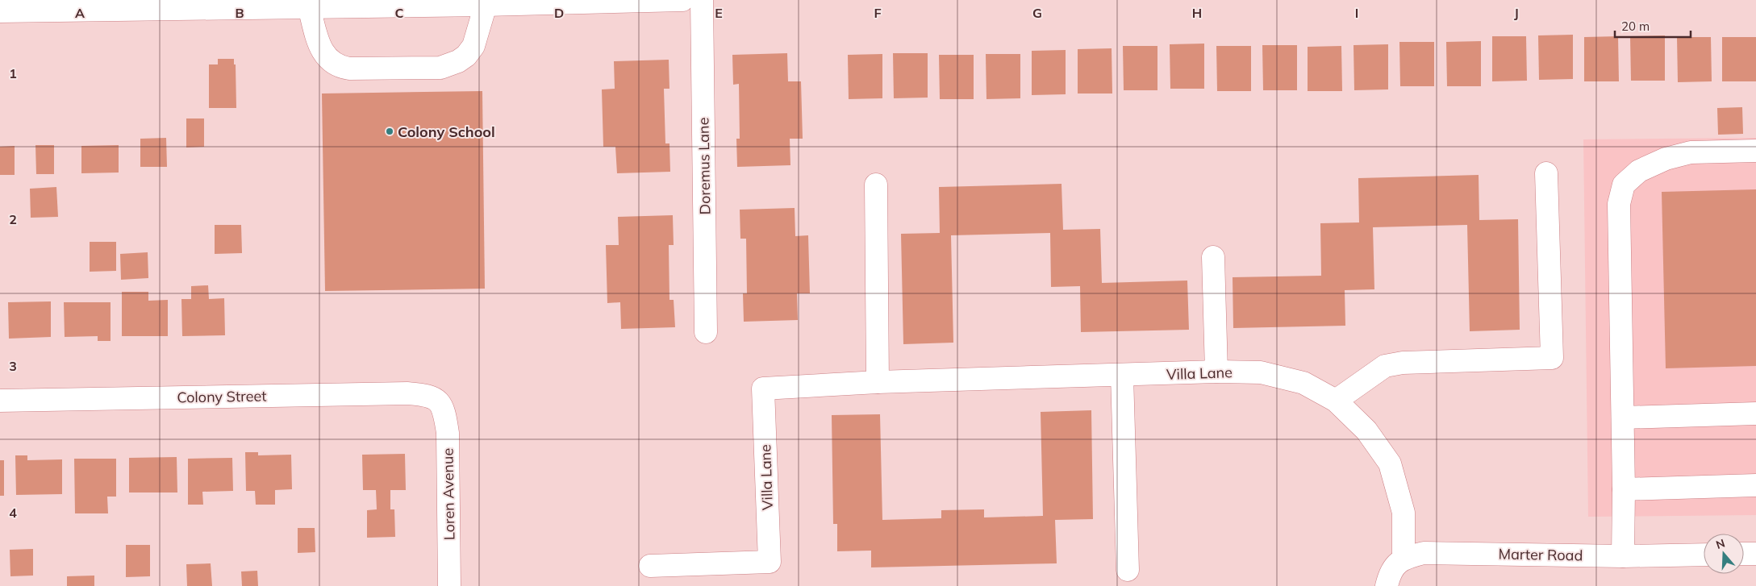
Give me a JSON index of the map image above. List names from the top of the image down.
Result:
{
  "streets": {
    "street": [
      "Doremus Lane",
      "Villa Lane",
      "Colony Street",
      "Loren Avenue",
      "Marter Road"
    ]
  },
  "crossings": [
    ["Villa Lane", "Marter Road"],
    ["Colony Street", "Loren Avenue"]
  ],
  "places": ["Colony School"],
  "scale_bar": "20 m",
  "north": "top",
  "grid": {
    "columns": [
      "A",
      "B",
      "C",
      "D",
      "E",
      "F",
      "G",
      "H",
      "I",
      "J"
    ],
    "rows": [
      "1",
      "2",
      "3",
      "4"
    ]
  }
}
